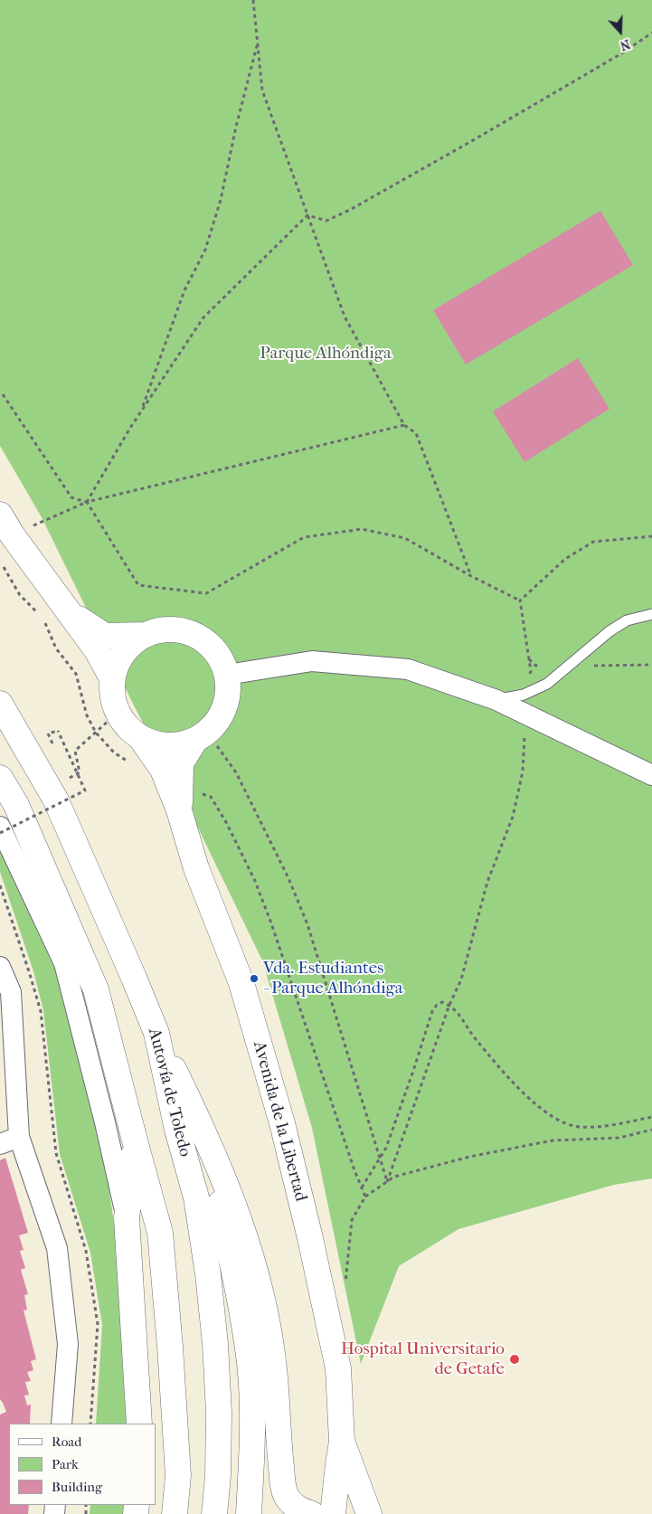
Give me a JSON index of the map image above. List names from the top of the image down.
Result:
{
  "streets": {
    "main road": ["Autovía de Toledo", "Avenida de la Libertad"]
  },
  "parks": ["Parque Alhóndiga"],
  "places": ["Vda. Estudiantes - Parque Alhóndiga", "Hospital Universitario de Getafe"],
  "legend": ["Road", "Park", "Building"],
  "north": "bottom"
}
